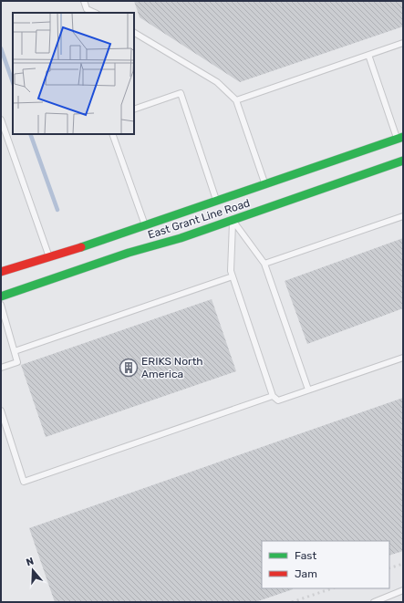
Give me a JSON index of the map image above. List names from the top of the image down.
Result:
{
  "streets": {
    "main road": ["East Grant Line Road"]
  },
  "places": {
    "building": ["ERIKS North America"]
  },
  "legend": ["Fast", "Jam"],
  "north": "top"
}
